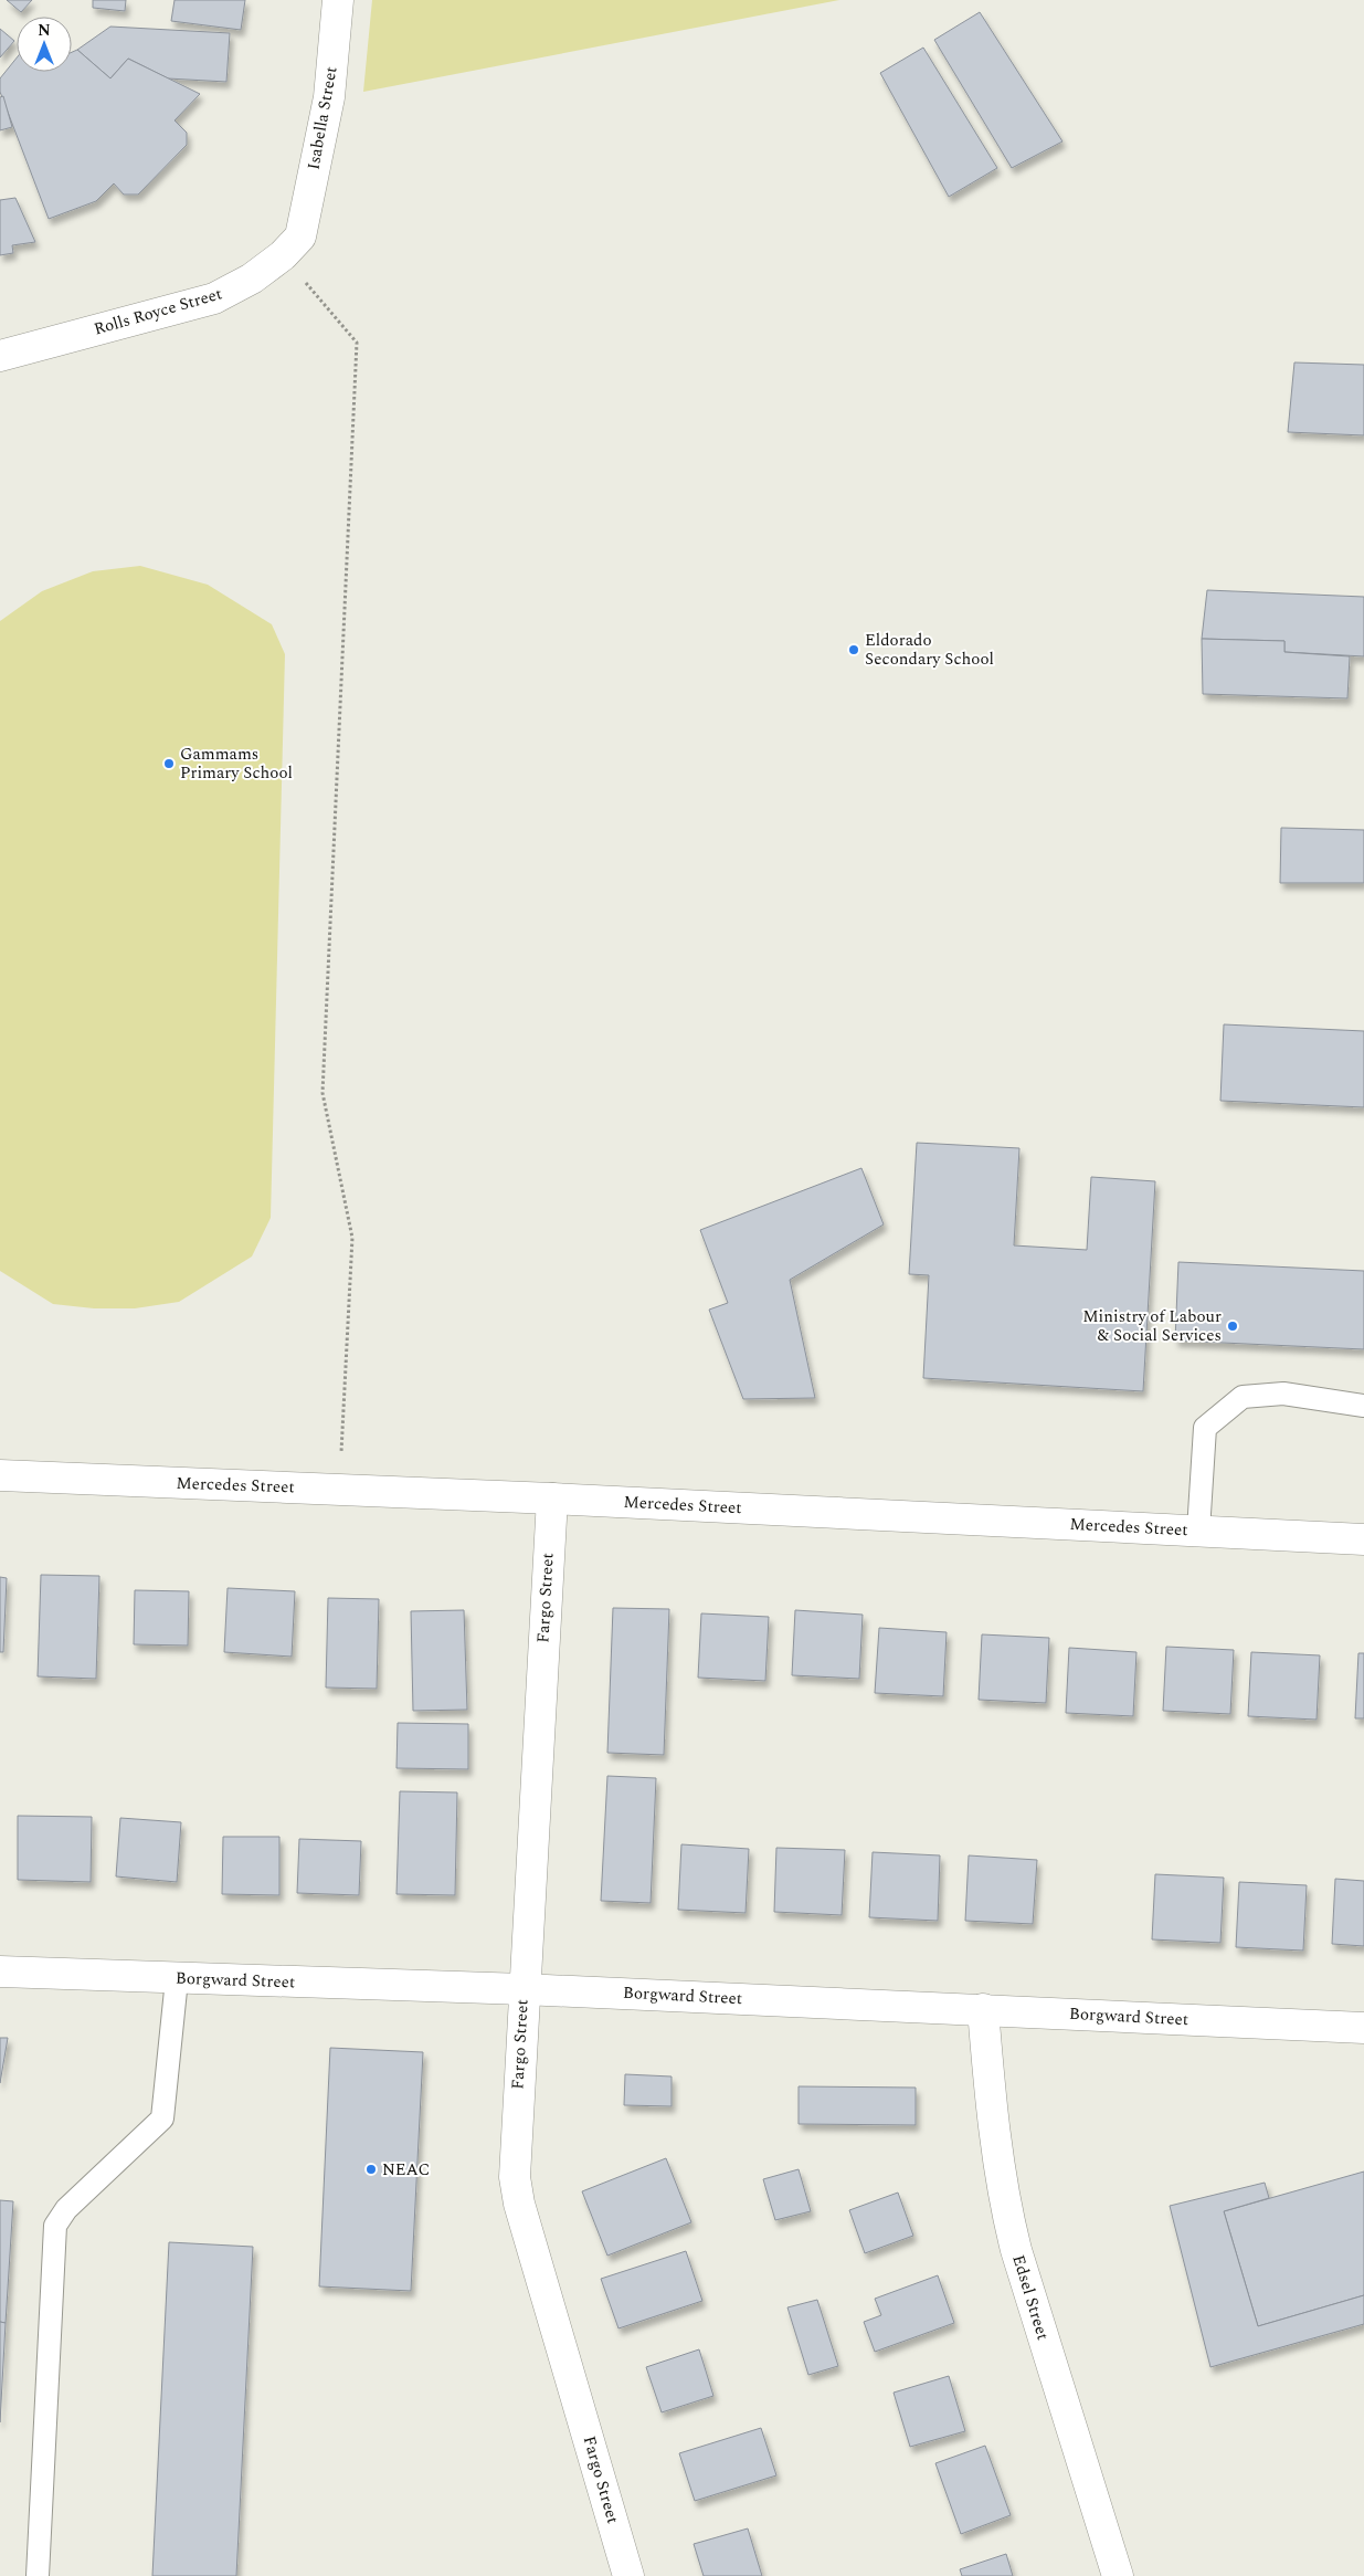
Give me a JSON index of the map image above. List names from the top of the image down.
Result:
{
  "streets": {
    "street": [
      "Isabella Street",
      "Rolls Royce Street",
      "Mercedes Street",
      "Fargo Street",
      "Borgward Street",
      "Edsel Street"
    ]
  },
  "crossings": [
    ["Isabella Street", "Rolls Royce Street"],
    ["Mercedes Street", "Fargo Street"],
    ["Fargo Street", "Borgward Street"],
    ["Borgward Street", "Edsel Street"]
  ],
  "places": [
    "Eldorado Secondary School",
    "Gammams Primary School",
    "Ministry of Labour & Social Services",
    "NEAC"
  ],
  "north": "top"
}
